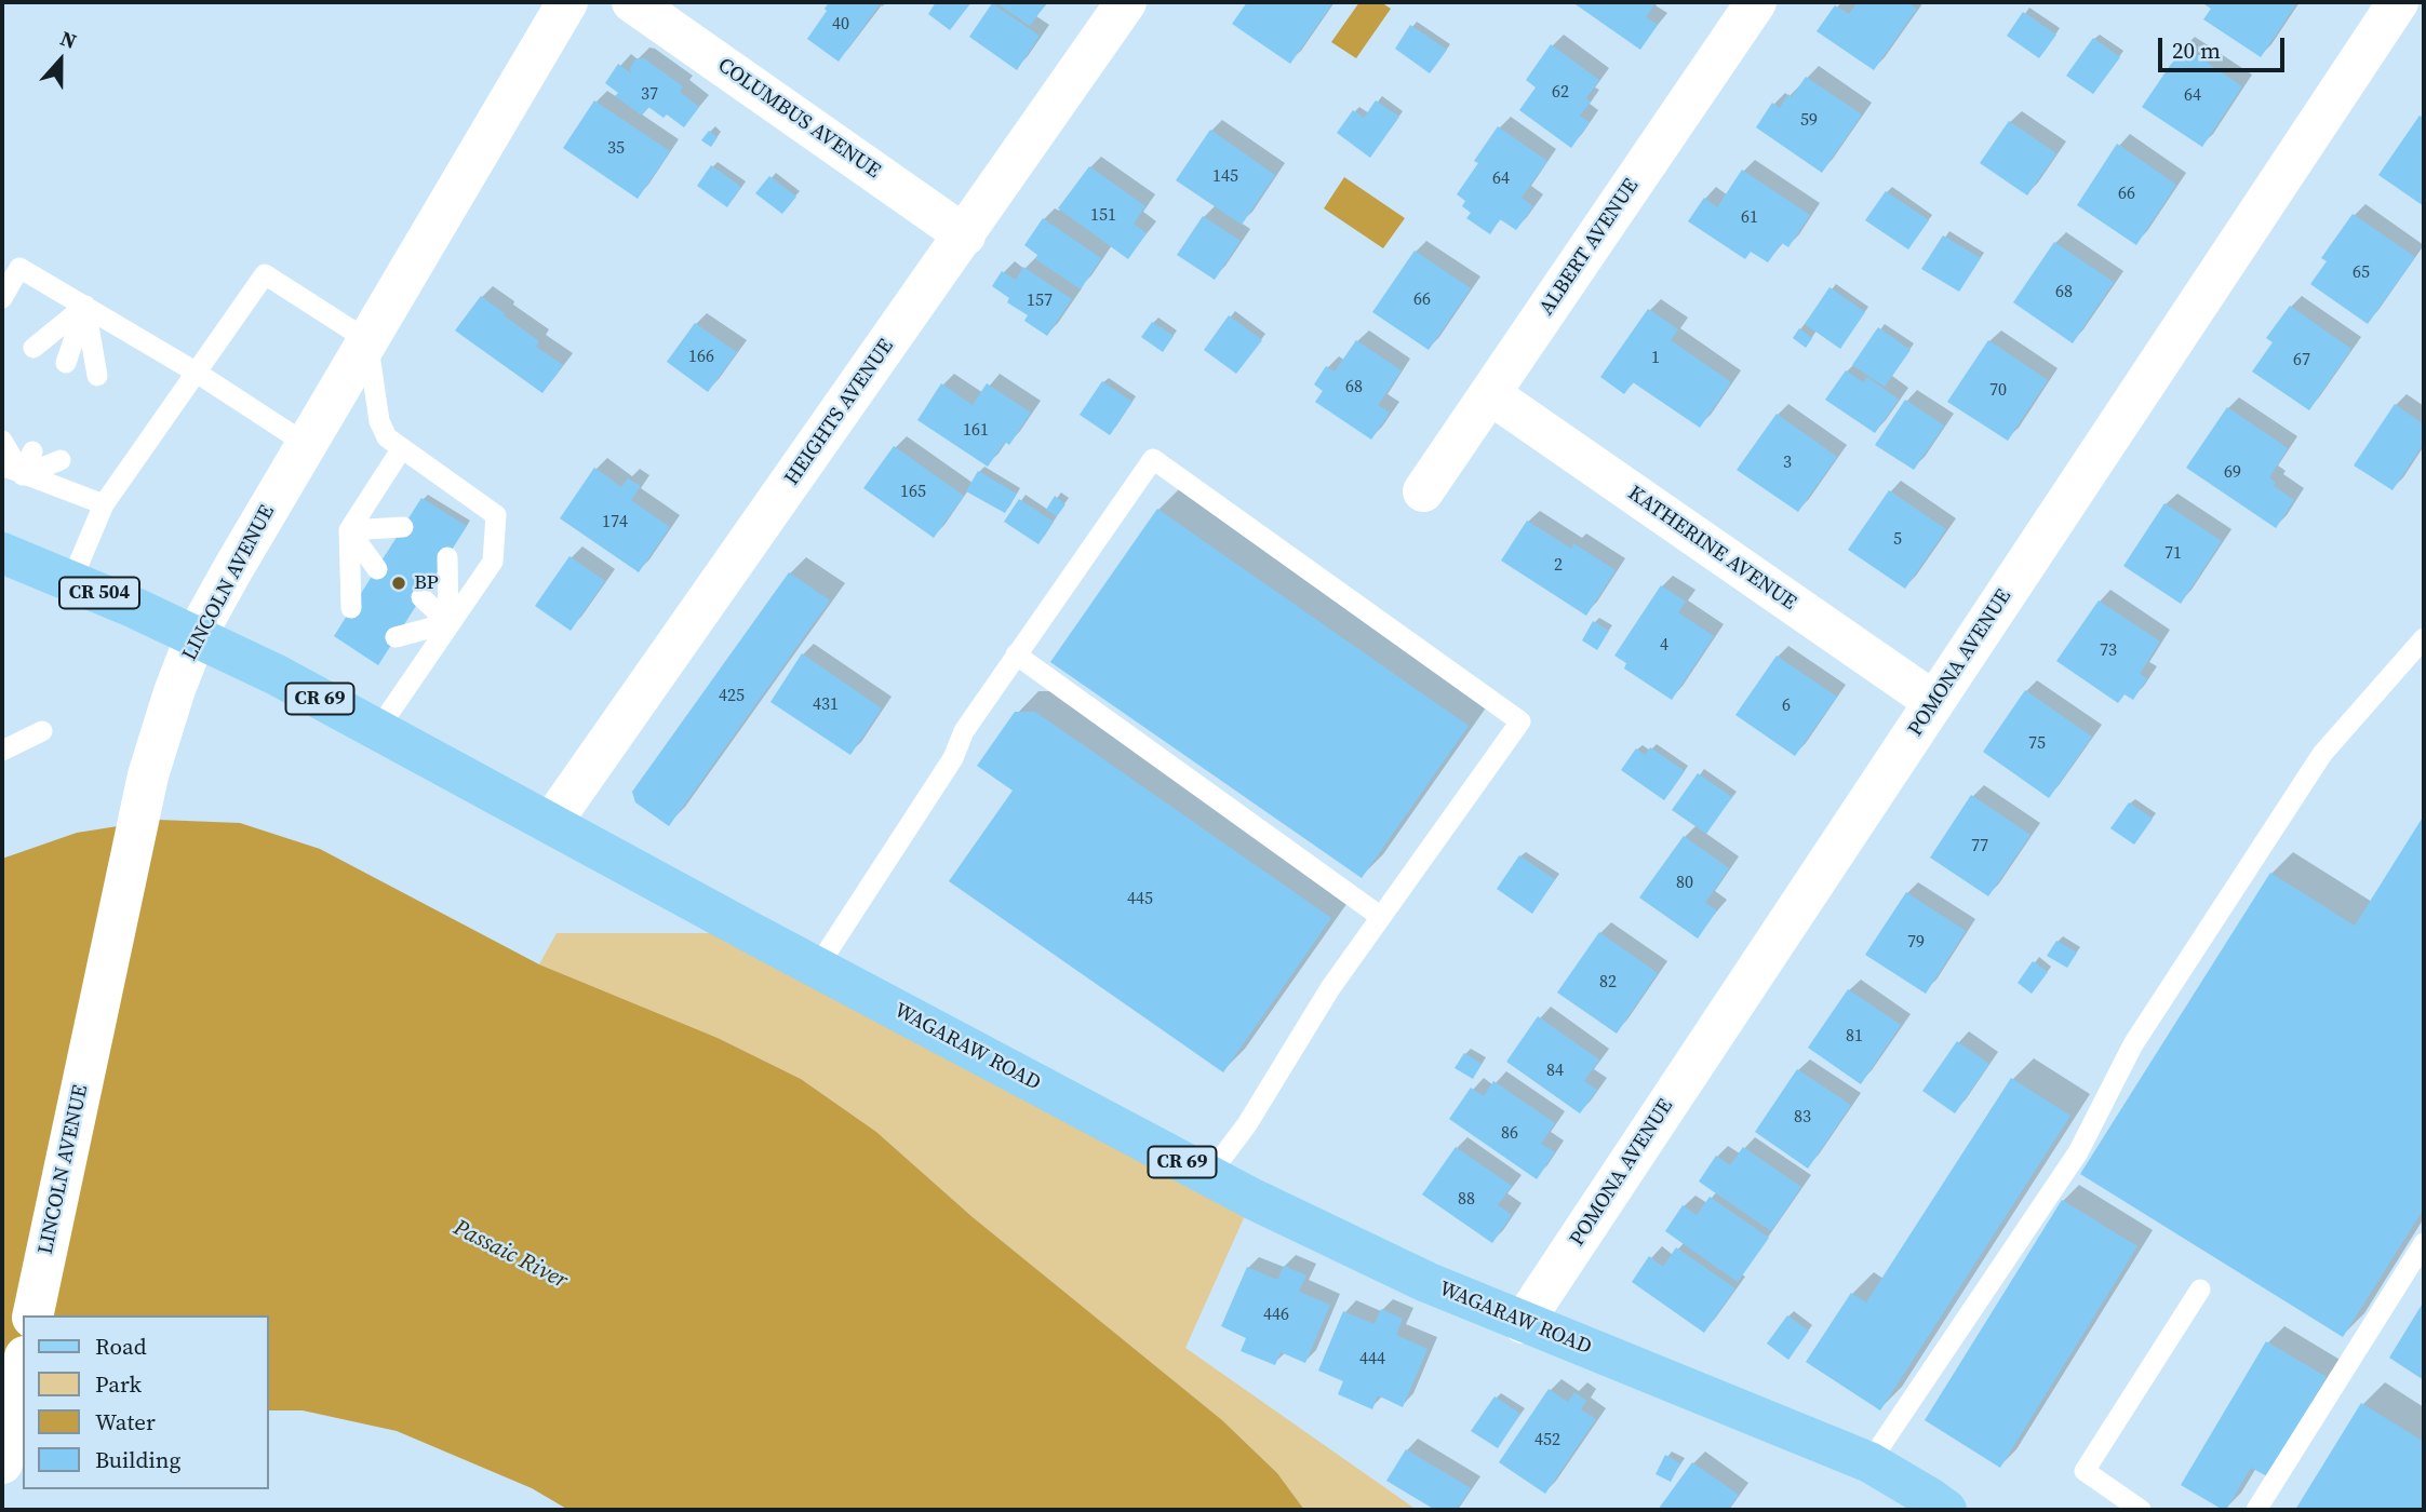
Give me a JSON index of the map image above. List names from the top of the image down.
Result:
{
  "streets": {
    "main road": ["CR 504", "CR 69", "WAGARAW ROAD"],
    "street": [
      "COLUMBUS AVENUE",
      "ALBERT AVENUE",
      "HEIGHTS AVENUE",
      "KATHERINE AVENUE",
      "LINCOLN AVENUE",
      "POMONA AVENUE"
    ]
  },
  "crossings": [
    ["COLUMBUS AVENUE", "HEIGHTS AVENUE"],
    ["ALBERT AVENUE", "KATHERINE AVENUE"],
    ["HEIGHTS AVENUE", "WAGARAW ROAD"],
    ["KATHERINE AVENUE", "POMONA AVENUE"],
    ["LINCOLN AVENUE", "WAGARAW ROAD"],
    ["POMONA AVENUE", "WAGARAW ROAD"]
  ],
  "water": ["Passaic River"],
  "places": ["BP"],
  "house_numbers": [
    "40",
    "62",
    "37",
    "64",
    "59",
    "35",
    "145",
    "64",
    "66",
    "151",
    "61",
    "65",
    "68",
    "66",
    "157",
    "166",
    "1",
    "67",
    "68",
    "70",
    "161",
    "3",
    "69",
    "165",
    "174",
    "5",
    "71",
    "2",
    "4",
    "73",
    "425",
    "431",
    "6",
    "75",
    "77",
    "80",
    "445",
    "79",
    "82",
    "81",
    "84",
    "83",
    "86",
    "88",
    "446",
    "444",
    "452"
  ],
  "legend": [
    "Road",
    "Park",
    "Water",
    "Building"
  ],
  "scale_bar": "20 m",
  "north": "top"
}
